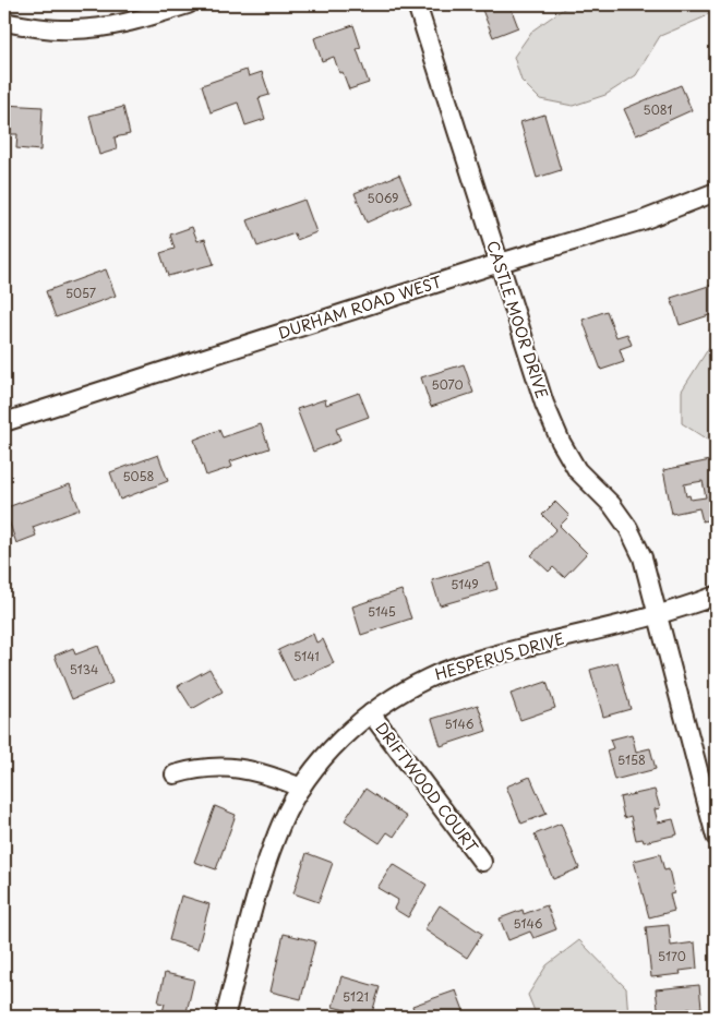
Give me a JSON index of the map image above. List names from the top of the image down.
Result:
{
  "streets": {
    "street": [
      "DURHAM ROAD WEST",
      "CASTLE MOOR DRIVE",
      "HESPERUS DRIVE",
      "DRIFTWOOD COURT"
    ]
  },
  "crossings": [
    ["DURHAM ROAD WEST", "CASTLE MOOR DRIVE"],
    ["CASTLE MOOR DRIVE", "HESPERUS DRIVE"],
    ["HESPERUS DRIVE", "DRIFTWOOD COURT"]
  ],
  "house_numbers": [
    "5081",
    "5069",
    "5057",
    "5070",
    "5058",
    "5149",
    "5145",
    "5141",
    "5134",
    "5146",
    "5158",
    "5146",
    "5170",
    "5121"
  ]
}
